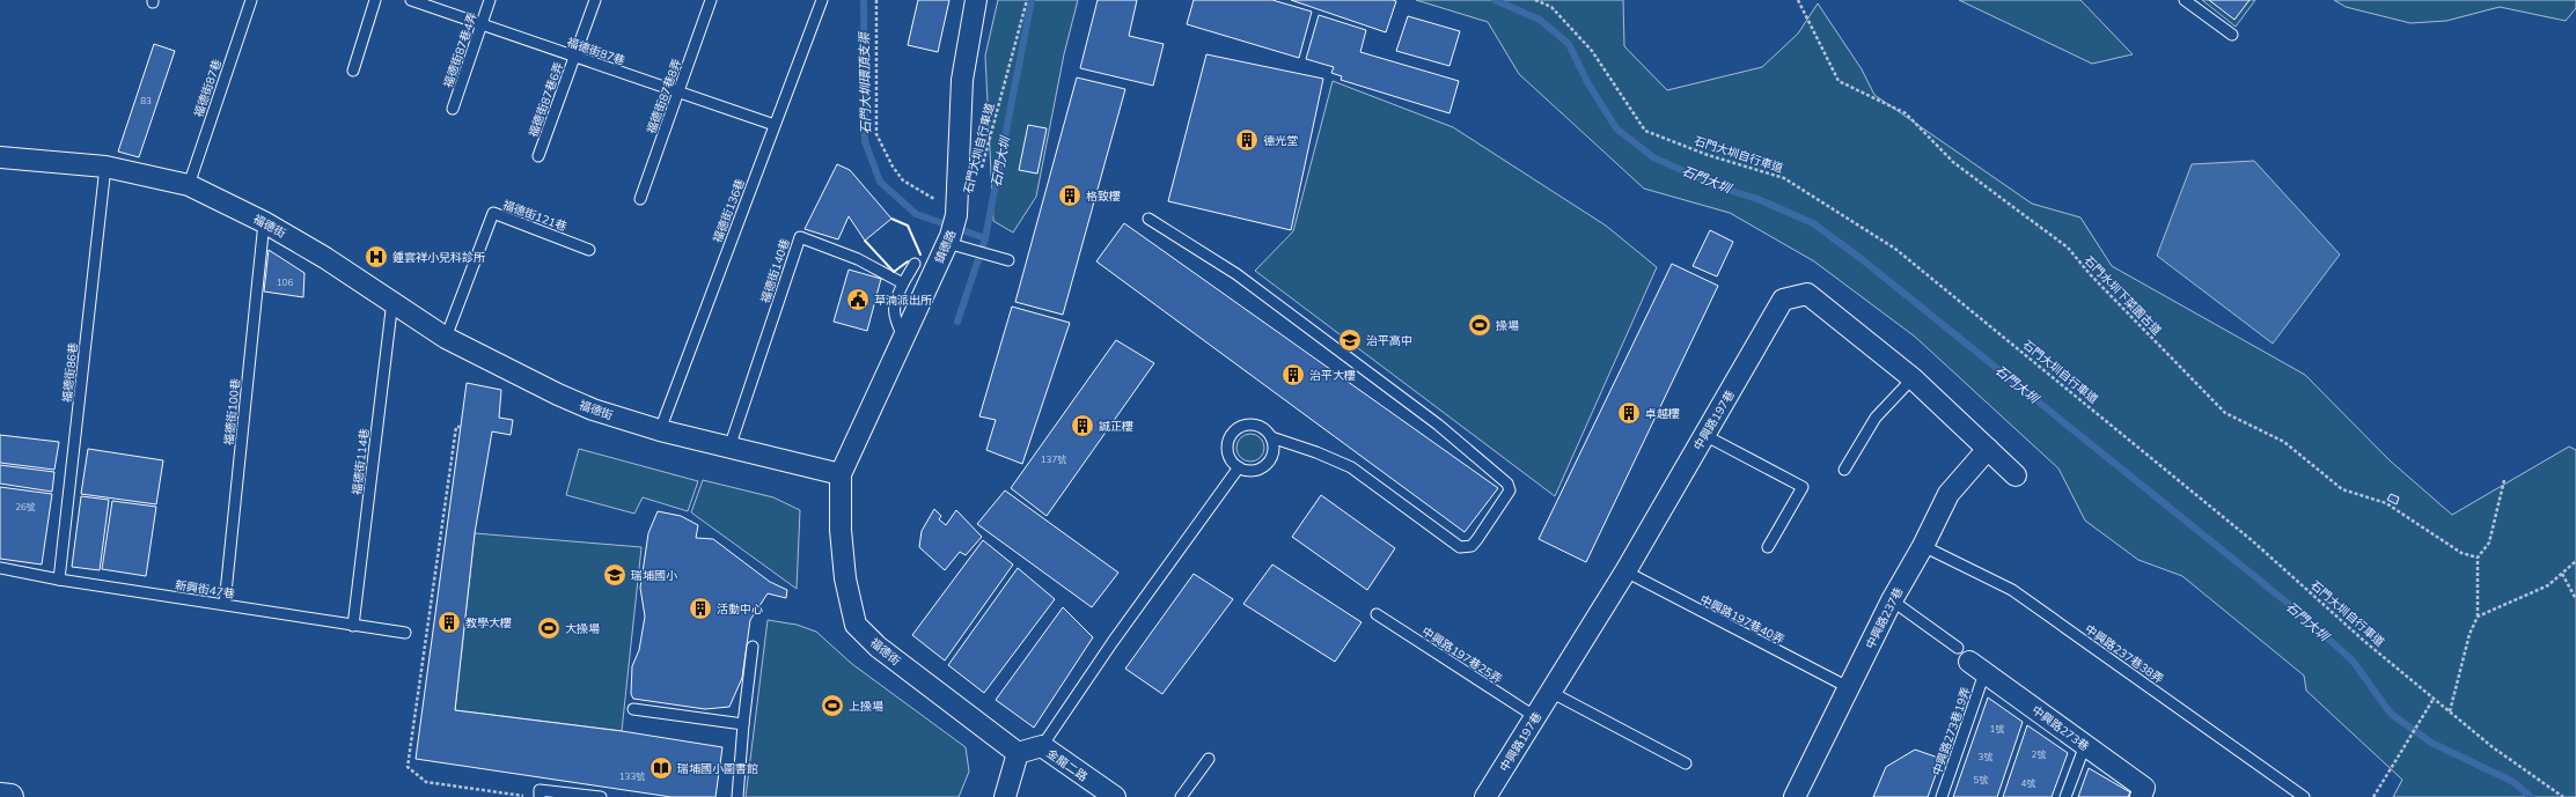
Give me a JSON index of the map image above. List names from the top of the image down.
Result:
{
  "streets": {
    "street": [
      "福德街",
      "鎮德路",
      "中興路197巷",
      "中興路237巷",
      "中興路273巷",
      "金龍二路"
    ],
    "lane": [
      "福德街87巷4弄",
      "福德街87巷",
      "福德街87巷8弄",
      "福德街87巷6弄",
      "福德街136巷",
      "福德街121巷",
      "福德街140巷",
      "福德街86巷",
      "福德街100巷",
      "福德街114巷",
      "新興街47巷",
      "中興路197巷40弄",
      "中興路237巷38弄",
      "中興路197巷25弄",
      "中興路273巷19弄"
    ],
    "path": ["石門大圳自行車道", "石門水圳下菜園古道"]
  },
  "crossings": [
    ["福德街87巷4弄", "福德街87巷"],
    ["福德街87巷", "福德街87巷8弄"],
    ["福德街87巷", "福德街87巷6弄"],
    ["福德街87巷", "福德街136巷"],
    ["福德街87巷", "福德街"],
    ["石門大圳自行車道", "鎮德路"],
    ["福德街136巷", "福德街"],
    ["福德街121巷", "福德街"],
    ["福德街", "鎮德路"],
    ["福德街", "福德街140巷"],
    ["福德街", "福德街86巷"],
    ["福德街", "福德街100巷"],
    ["福德街", "福德街114巷"],
    ["福德街", "金龍二路"],
    ["福德街86巷", "新興街47巷"],
    ["福德街100巷", "新興街47巷"],
    ["中興路197巷", "中興路237巷"],
    ["中興路197巷", "中興路197巷40弄"],
    ["中興路197巷", "中興路197巷25弄"],
    ["福德街114巷", "新興街47巷"],
    ["中興路237巷", "中興路197巷40弄"],
    ["中興路237巷", "中興路237巷38弄"],
    ["中興路273巷", "中興路273巷19弄"]
  ],
  "water": ["石門大圳環頂支渠", "石門大圳"],
  "places": {
    "building": [
      "德光堂",
      "格致樓",
      "治平大樓",
      "卓越樓",
      "誠正樓",
      "活動中心",
      "教學大樓"
    ],
    "hospital": ["鍾雲祥小兒科診所"],
    "public building": ["草湳派出所"],
    "sports": ["操場", "大操場", "上操場"],
    "school or university": ["治平高中", "瑞埔國小"],
    "library": ["瑞埔國小圖書館"]
  },
  "house_numbers": [
    "83",
    "106",
    "137號",
    "26號",
    "1號",
    "2號",
    "3號",
    "133號",
    "5號",
    "4號"
  ]
}
